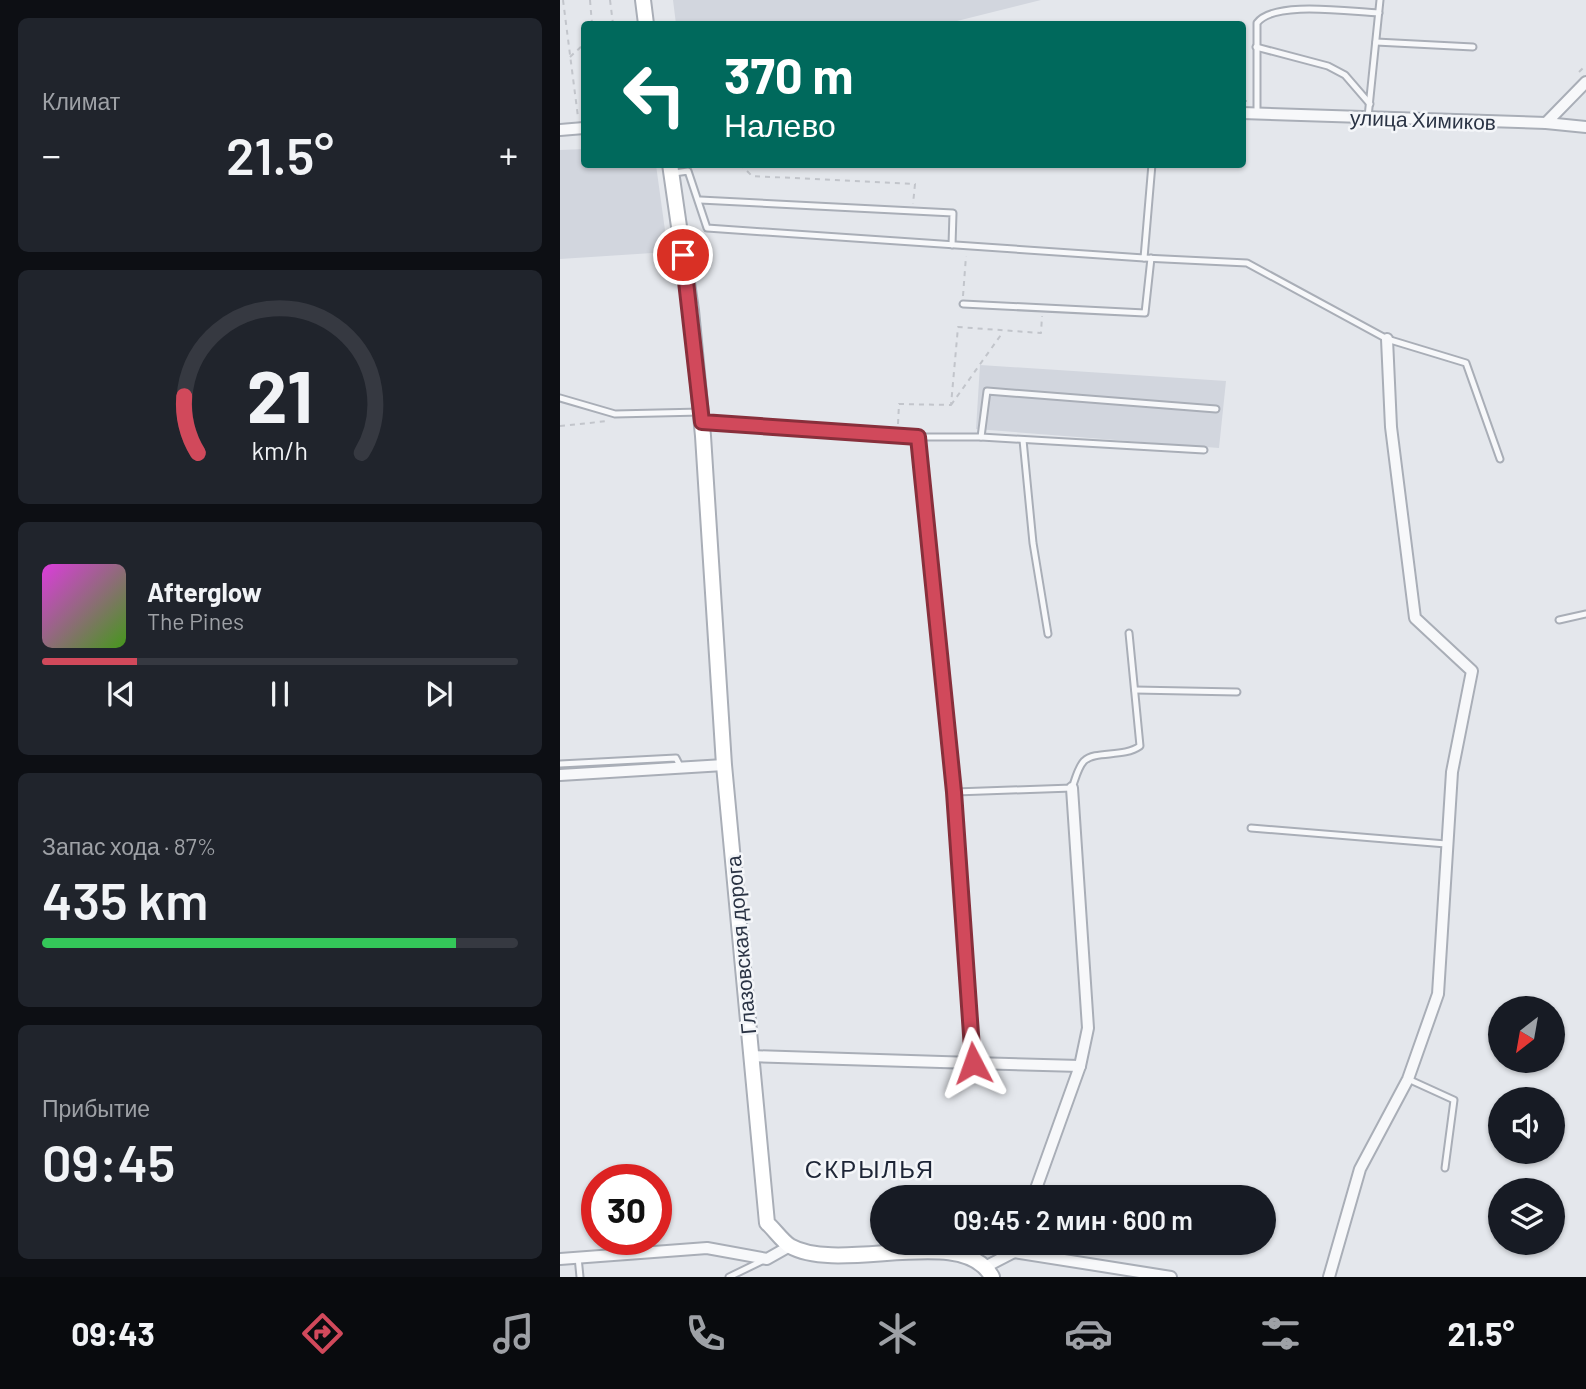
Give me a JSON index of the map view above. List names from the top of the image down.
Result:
{
  "streets": {
    "street": ["улица Химиков", "Глазовская дорога"]
  },
  "districts": ["СКРЫЛЬЯ"],
  "north": "bottom left",
  "page": {
    "tile": [
      "Климат",
      ["Запас хода · 87%", "435 km"],
      ["Прибытие", "09:45"]
    ],
    "turn": ["370 m", "Налево"],
    "heat": ["−", "21.5°", "+"],
    "song": ["Afterglow", "The Pines"],
    "limit": "30",
    "trip": "09:45 · 2 мин · 600 m",
    "tabs": ["09:43", "21.5°"],
    "gauge": ["21", "km/h"]
  }
}
